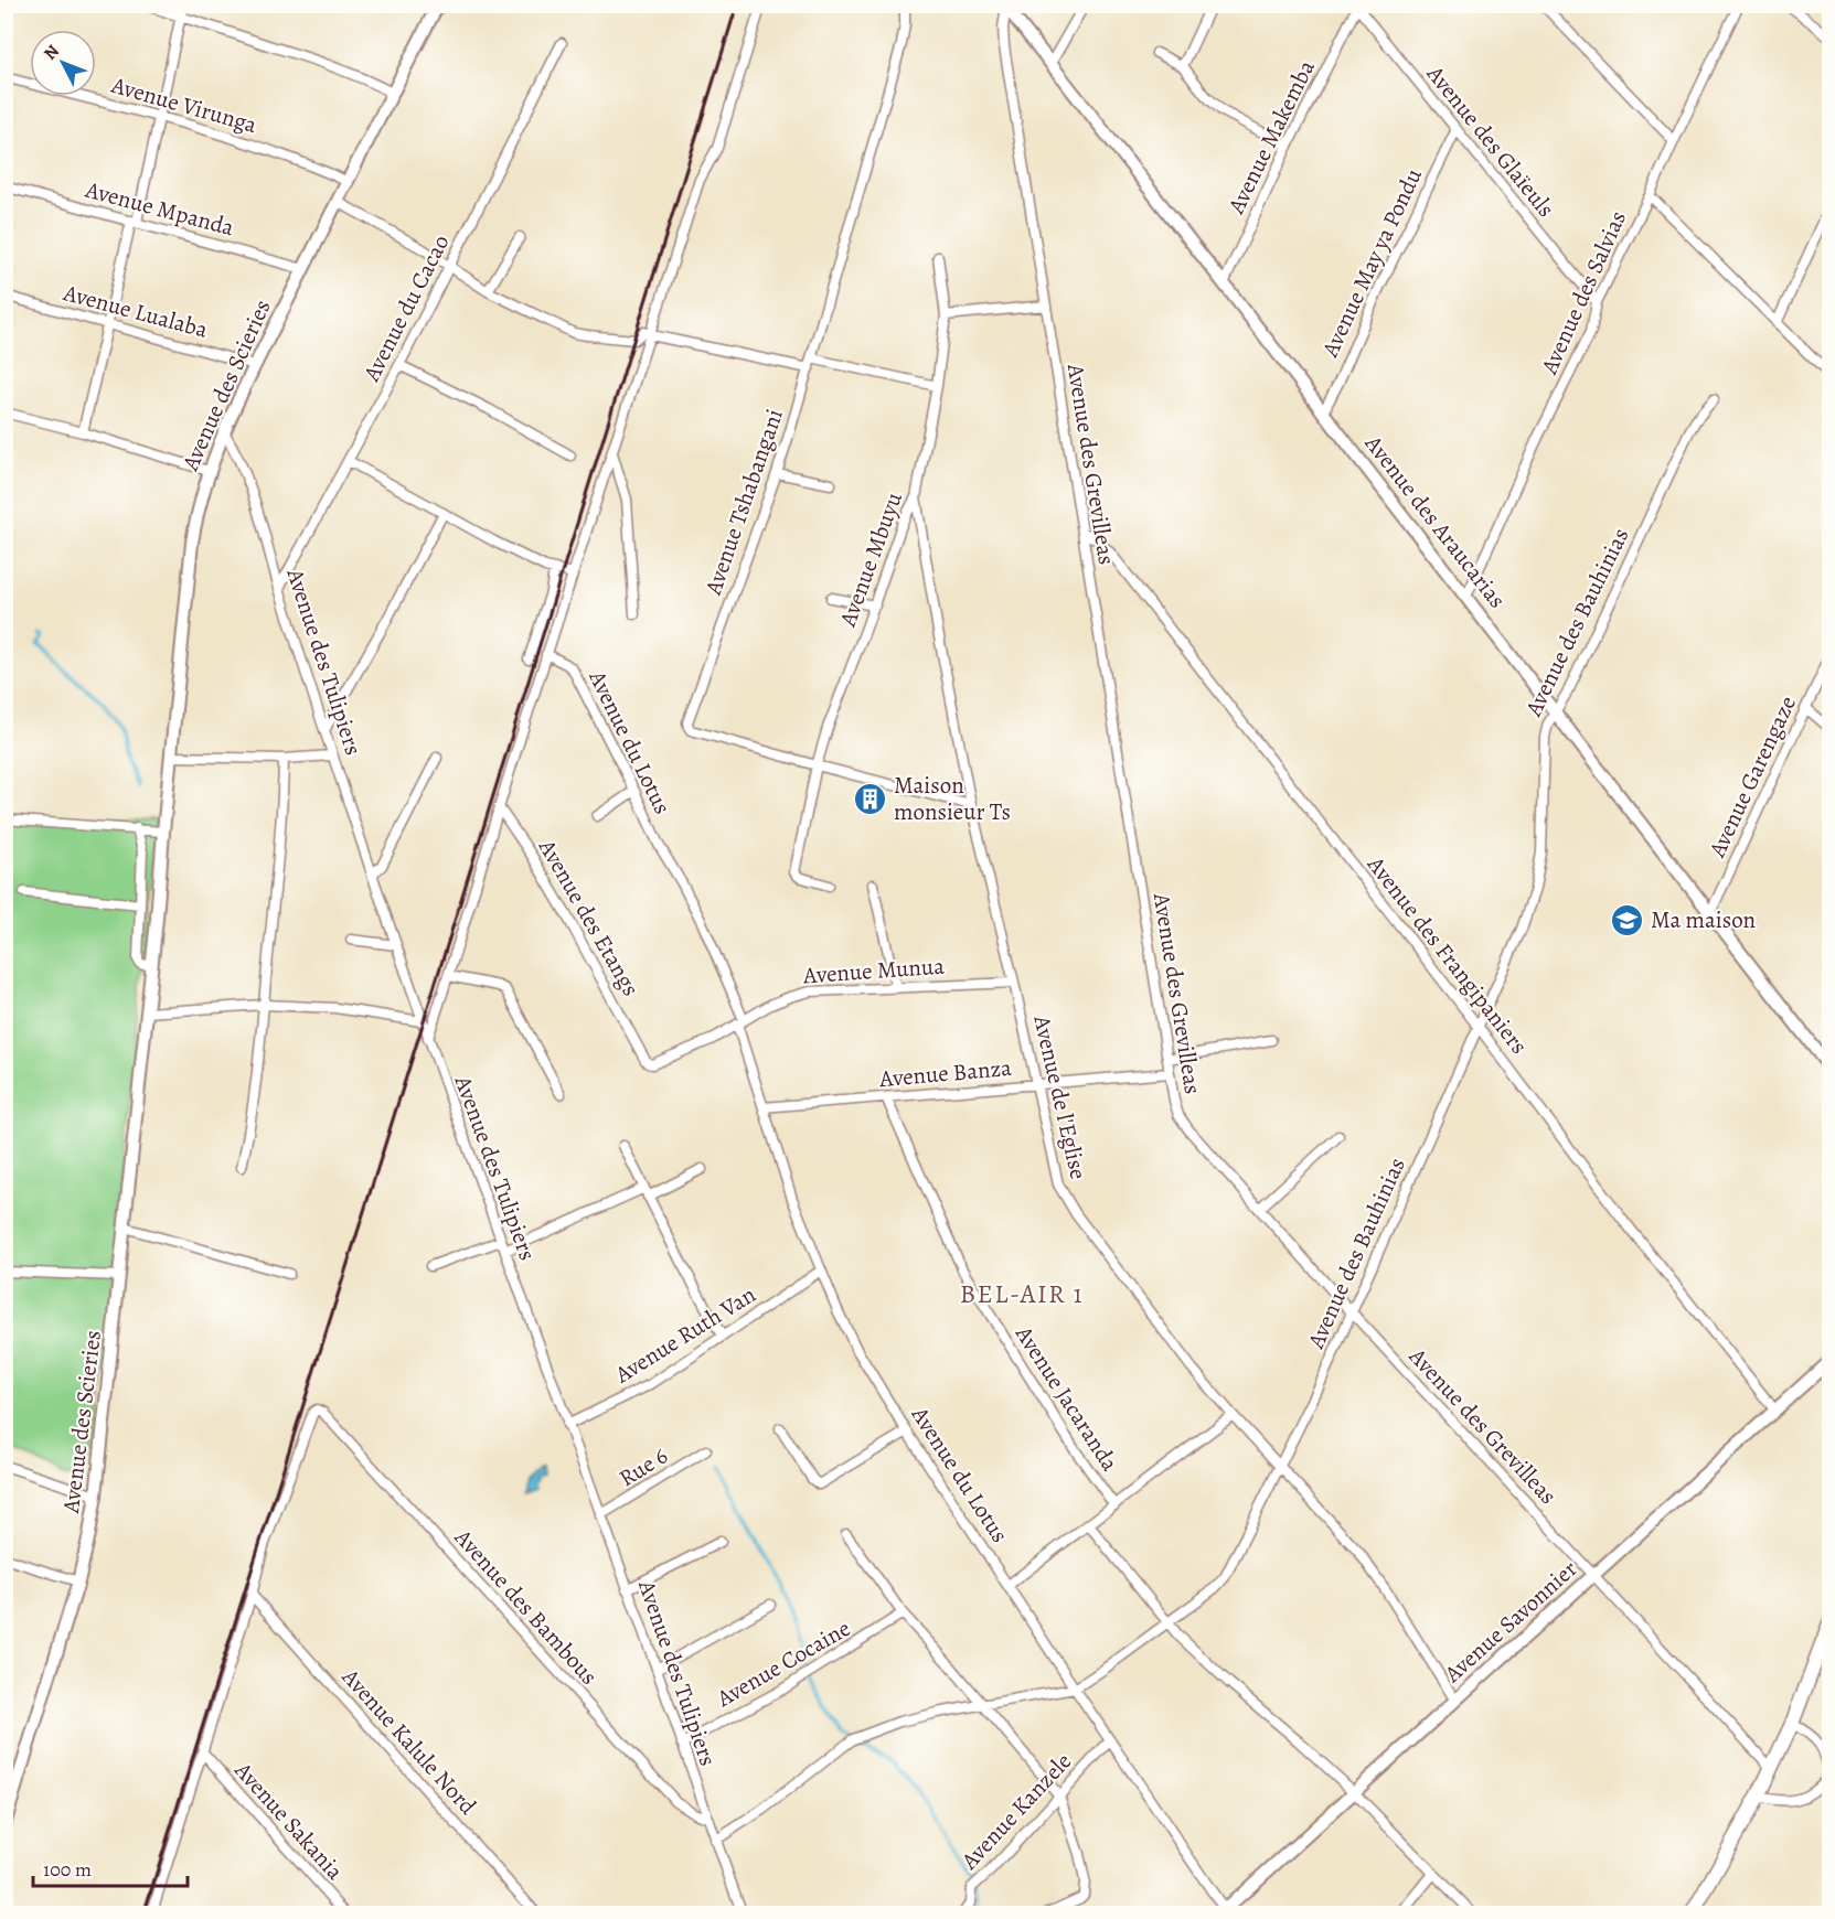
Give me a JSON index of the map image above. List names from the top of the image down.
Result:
{
  "streets": {
    "street": [
      "Avenue Virunga",
      "Avenue Makemba",
      "Avenue des Glaïeuls",
      "Avenue Mpanda",
      "Avenue May ya Pondu",
      "Avenue des Salvias",
      "Avenue du Cacao",
      "Avenue Lualaba",
      "Avenue des Scieries",
      "Avenue des Grevilleas",
      "Avenue Tshabangani",
      "Avenue des Araucarias",
      "Avenue Mbuyu",
      "Avenue des Bauhinias",
      "Avenue des Tulipiers",
      "Avenue du Lotus",
      "Avenue Garengaze",
      "Avenue des Etangs",
      "Avenue des Frangipaniers",
      "Avenue Munua",
      "Avenue Banza",
      "Avenue de l'Eglise",
      "Avenue Ruth Van",
      "Avenue Jacaranda",
      "Rue 6",
      "Avenue des Bambous",
      "Avenue Savonnier",
      "Avenue Cocaine",
      "Avenue Kalule Nord",
      "Avenue Kanzele",
      "Avenue Sakania"
    ]
  },
  "crossings": [
    ["Avenue Virunga", "Avenue des Scieries"],
    ["Avenue Makemba", "Avenue des Glaïeuls"],
    ["Avenue Makemba", "Avenue des Araucarias"],
    ["Avenue des Glaïeuls", "Avenue May ya Pondu"],
    ["Avenue des Glaïeuls", "Avenue des Salvias"],
    ["Avenue Mpanda", "Avenue des Scieries"],
    ["Avenue May ya Pondu", "Avenue des Araucarias"],
    ["Avenue des Salvias", "Avenue des Araucarias"],
    ["Avenue du Cacao", "Avenue des Tulipiers"],
    ["Avenue Lualaba", "Avenue des Scieries"],
    ["Avenue des Scieries", "Avenue des Tulipiers"],
    ["Avenue des Grevilleas", "Avenue des Araucarias"],
    ["Avenue des Grevilleas", "Avenue des Bauhinias"],
    ["Avenue des Grevilleas", "Avenue des Frangipaniers"],
    ["Avenue des Grevilleas", "Avenue Banza"],
    ["Avenue des Grevilleas", "Avenue Savonnier"],
    ["Avenue Tshabangani", "Avenue Mbuyu"],
    ["Avenue Tshabangani", "Avenue de l'Eglise"],
    ["Avenue des Araucarias", "Avenue des Bauhinias"],
    ["Avenue des Araucarias", "Avenue Garengaze"],
    ["Avenue Mbuyu", "Avenue de l'Eglise"],
    ["Avenue des Bauhinias", "Avenue des Tulipiers"],
    ["Avenue des Bauhinias", "Avenue du Lotus"],
    ["Avenue des Bauhinias", "Avenue des Frangipaniers"],
    ["Avenue des Bauhinias", "Avenue de l'Eglise"],
    ["Avenue des Tulipiers", "Avenue Ruth Van"],
    ["Avenue des Tulipiers", "Rue 6"],
    ["Avenue des Tulipiers", "Avenue des Bambous"],
    ["Avenue des Tulipiers", "Avenue Cocaine"],
    ["Avenue du Lotus", "Avenue Munua"],
    ["Avenue du Lotus", "Avenue Banza"],
    ["Avenue du Lotus", "Avenue Ruth Van"],
    ["Avenue du Lotus", "Avenue Savonnier"],
    ["Avenue du Lotus", "Avenue Kanzele"],
    ["Avenue des Etangs", "Avenue Munua"],
    ["Avenue des Frangipaniers", "Avenue Savonnier"],
    ["Avenue Munua", "Avenue de l'Eglise"],
    ["Avenue Banza", "Avenue de l'Eglise"],
    ["Avenue Banza", "Avenue Jacaranda"],
    ["Avenue de l'Eglise", "Avenue Savonnier"],
    ["Avenue des Bambous", "Avenue Kalule Nord"]
  ],
  "districts": ["BEL-AIR 1"],
  "places": {
    "building": ["Maison monsieur Ts"],
    "school or university": ["Ma maison"]
  },
  "scale_bar": "100 m",
  "north": "top left"
}
